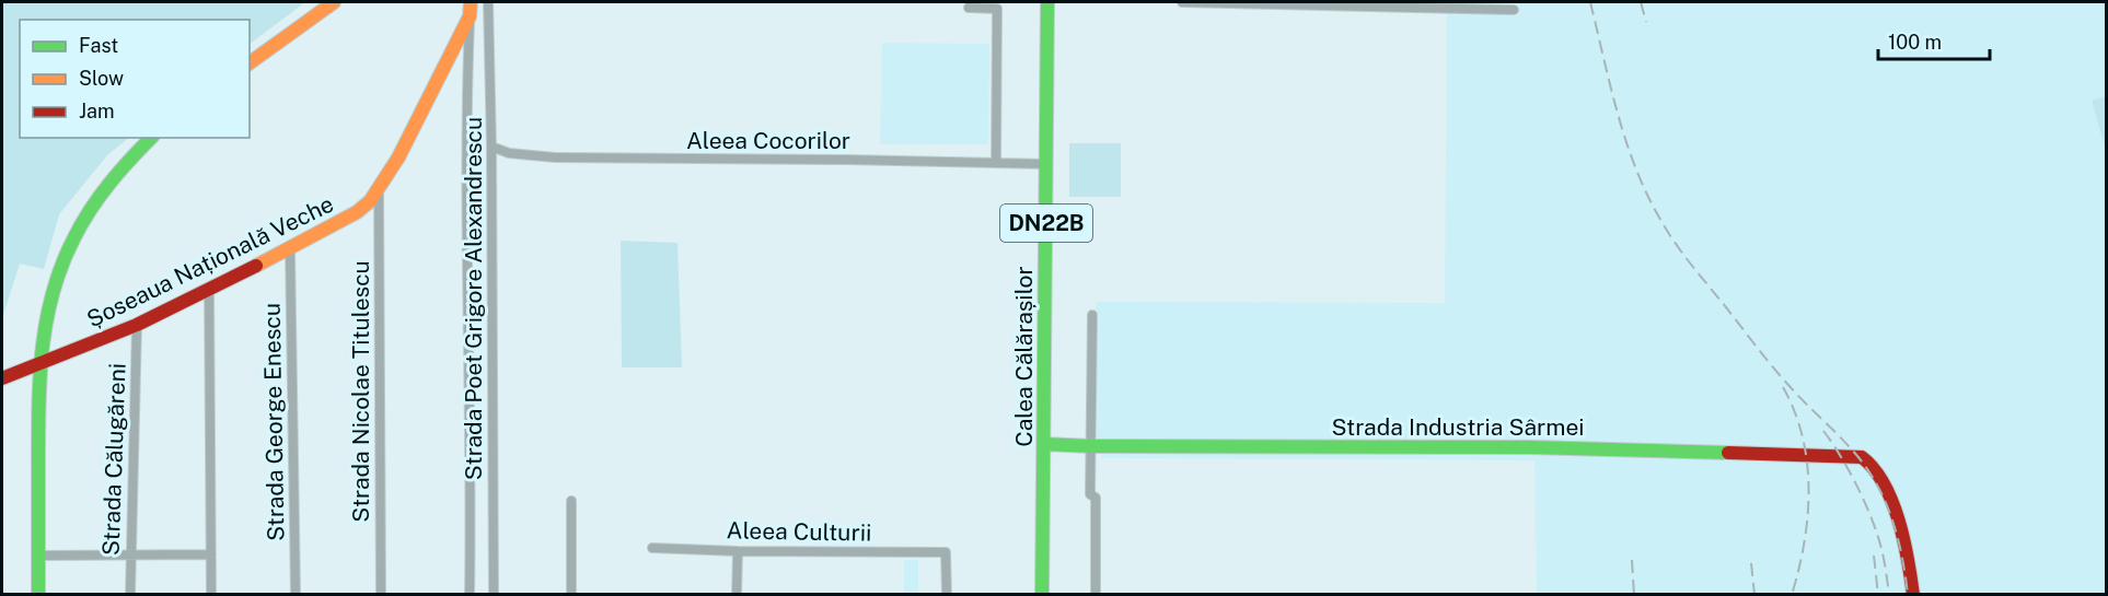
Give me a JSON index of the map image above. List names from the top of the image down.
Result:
{
  "streets": {
    "street": [
      "Aleea Cocorilor",
      "DN22B",
      "Șoseaua Națională Veche",
      "Strada Poet Grigore Alexandrescu",
      "Calea Călărașilor",
      "Strada Nicolae Titulescu",
      "Strada George Enescu",
      "Strada Industria Sârmei",
      "Strada Călugăreni",
      "Aleea Culturii"
    ]
  },
  "crossings": [
    ["Aleea Cocorilor", "Strada Poet Grigore Alexandrescu"],
    ["Aleea Cocorilor", "Calea Călărașilor"],
    ["Șoseaua Națională Veche", "Strada Poet Grigore Alexandrescu"],
    ["Șoseaua Națională Veche", "Strada Nicolae Titulescu"],
    ["Șoseaua Națională Veche", "Strada George Enescu"],
    ["Șoseaua Națională Veche", "Strada Călugăreni"],
    ["Calea Călărașilor", "Strada Industria Sârmei"]
  ],
  "legend": ["Fast", "Slow", "Jam"],
  "scale_bar": "100 m"
}
